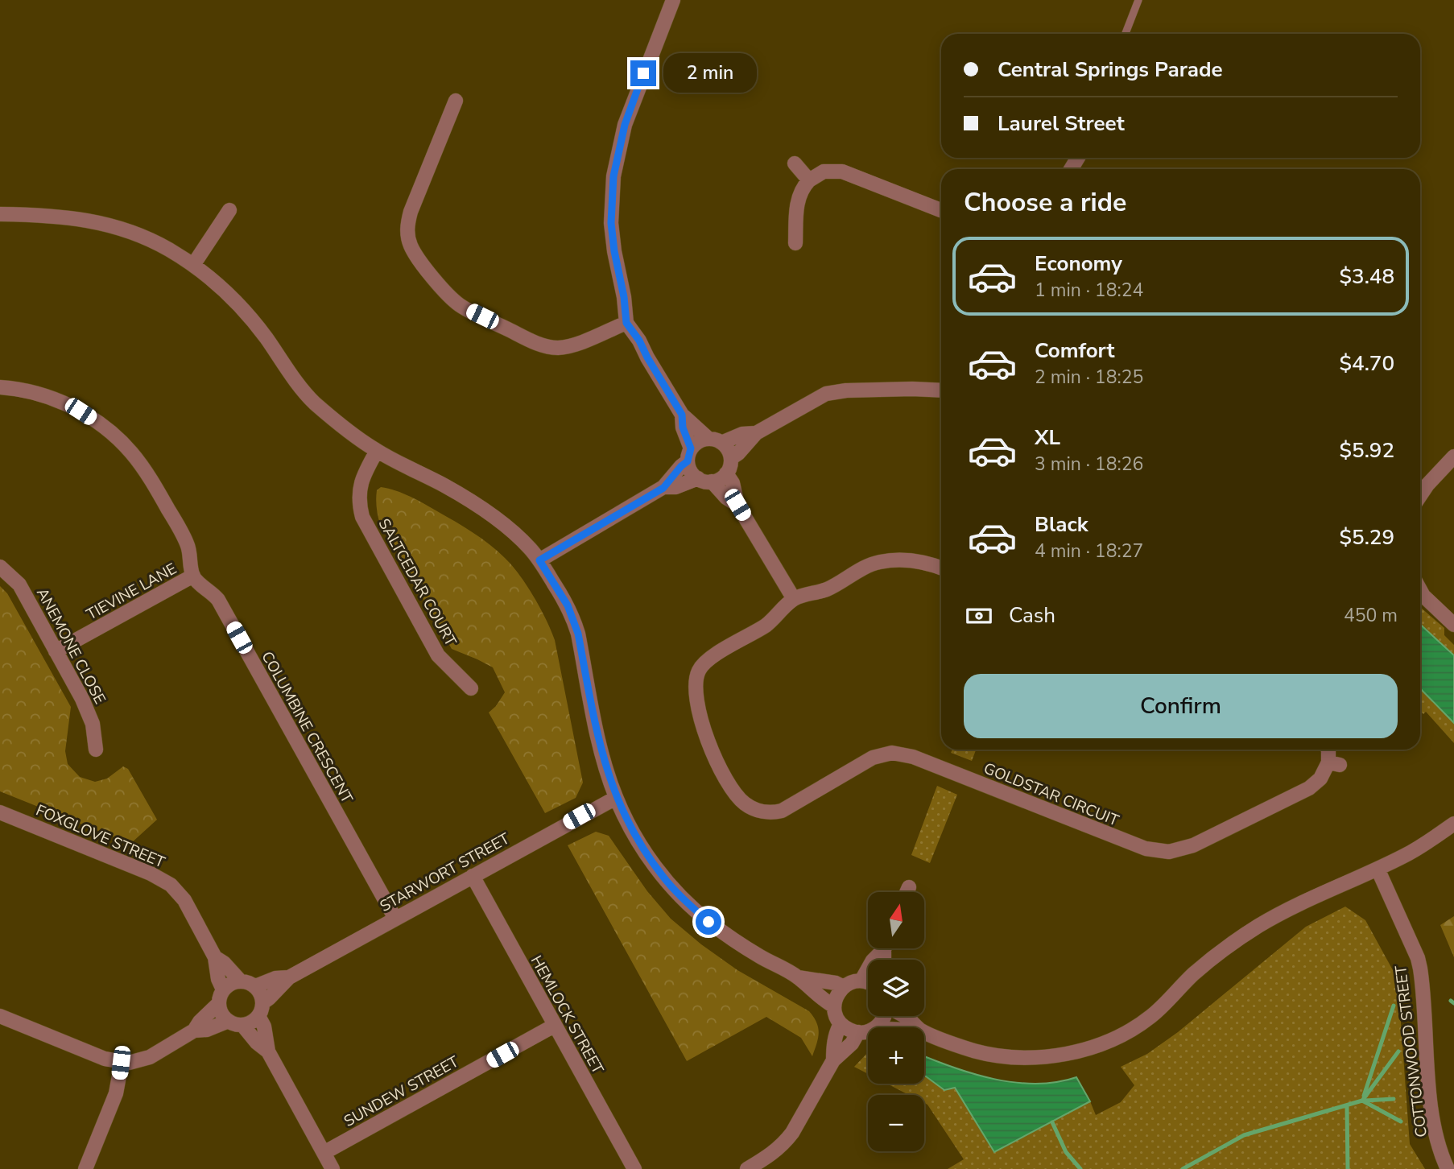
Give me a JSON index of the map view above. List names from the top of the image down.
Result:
{
  "streets": {
    "street": [
      "SALTCEDAR COURT",
      "TIEVINE LANE",
      "ANEMONE CLOSE",
      "COLUMBINE CRESCENT",
      "GOLDSTAR CIRCUIT",
      "FOXGLOVE STREET",
      "STARWORT STREET",
      "HEMLOCK STREET",
      "COTTONWOOD STREET",
      "SUNDEW STREET"
    ]
  },
  "crossings": [
    ["TIEVINE LANE", "ANEMONE CLOSE"],
    ["TIEVINE LANE", "COLUMBINE CRESCENT"],
    ["COLUMBINE CRESCENT", "STARWORT STREET"],
    ["FOXGLOVE STREET", "STARWORT STREET"],
    ["STARWORT STREET", "HEMLOCK STREET"],
    ["HEMLOCK STREET", "SUNDEW STREET"]
  ],
  "north": "top",
  "page": {
    "banner": ["Central Springs Parade", "Laurel Street"],
    "bubble": "2 min",
    "heading": "Choose a ride",
    "list": [
      {
        "name": "Economy",
        "note": "1 min · 18:24",
        "value": "$3.48"
      },
      {
        "name": "Comfort",
        "note": "2 min · 18:25",
        "value": "$4.70"
      },
      {
        "name": "XL",
        "note": "3 min · 18:26",
        "value": "$5.92"
      },
      {
        "name": "Black",
        "note": "4 min · 18:27",
        "value": "$5.29"
      }
    ],
    "pay": ["Cash", "450 m"],
    "buttons": "Confirm",
    "map_buttons": ["+", "−"]
  }
}
